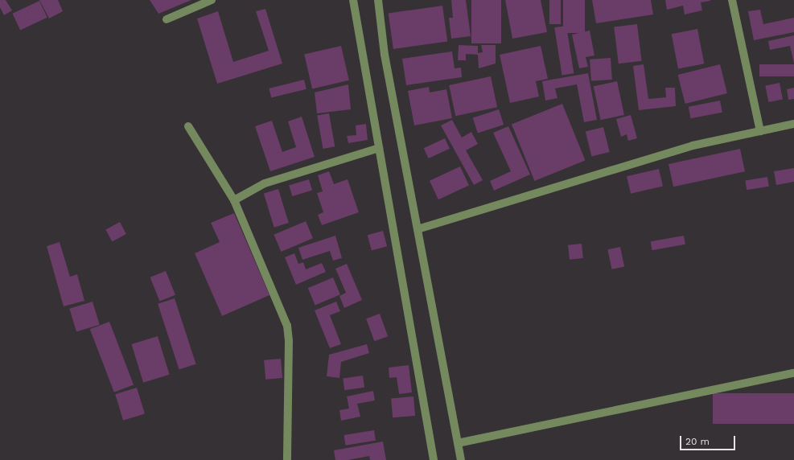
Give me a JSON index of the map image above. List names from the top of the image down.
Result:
{
  "scale_bar": "20 m"
}
